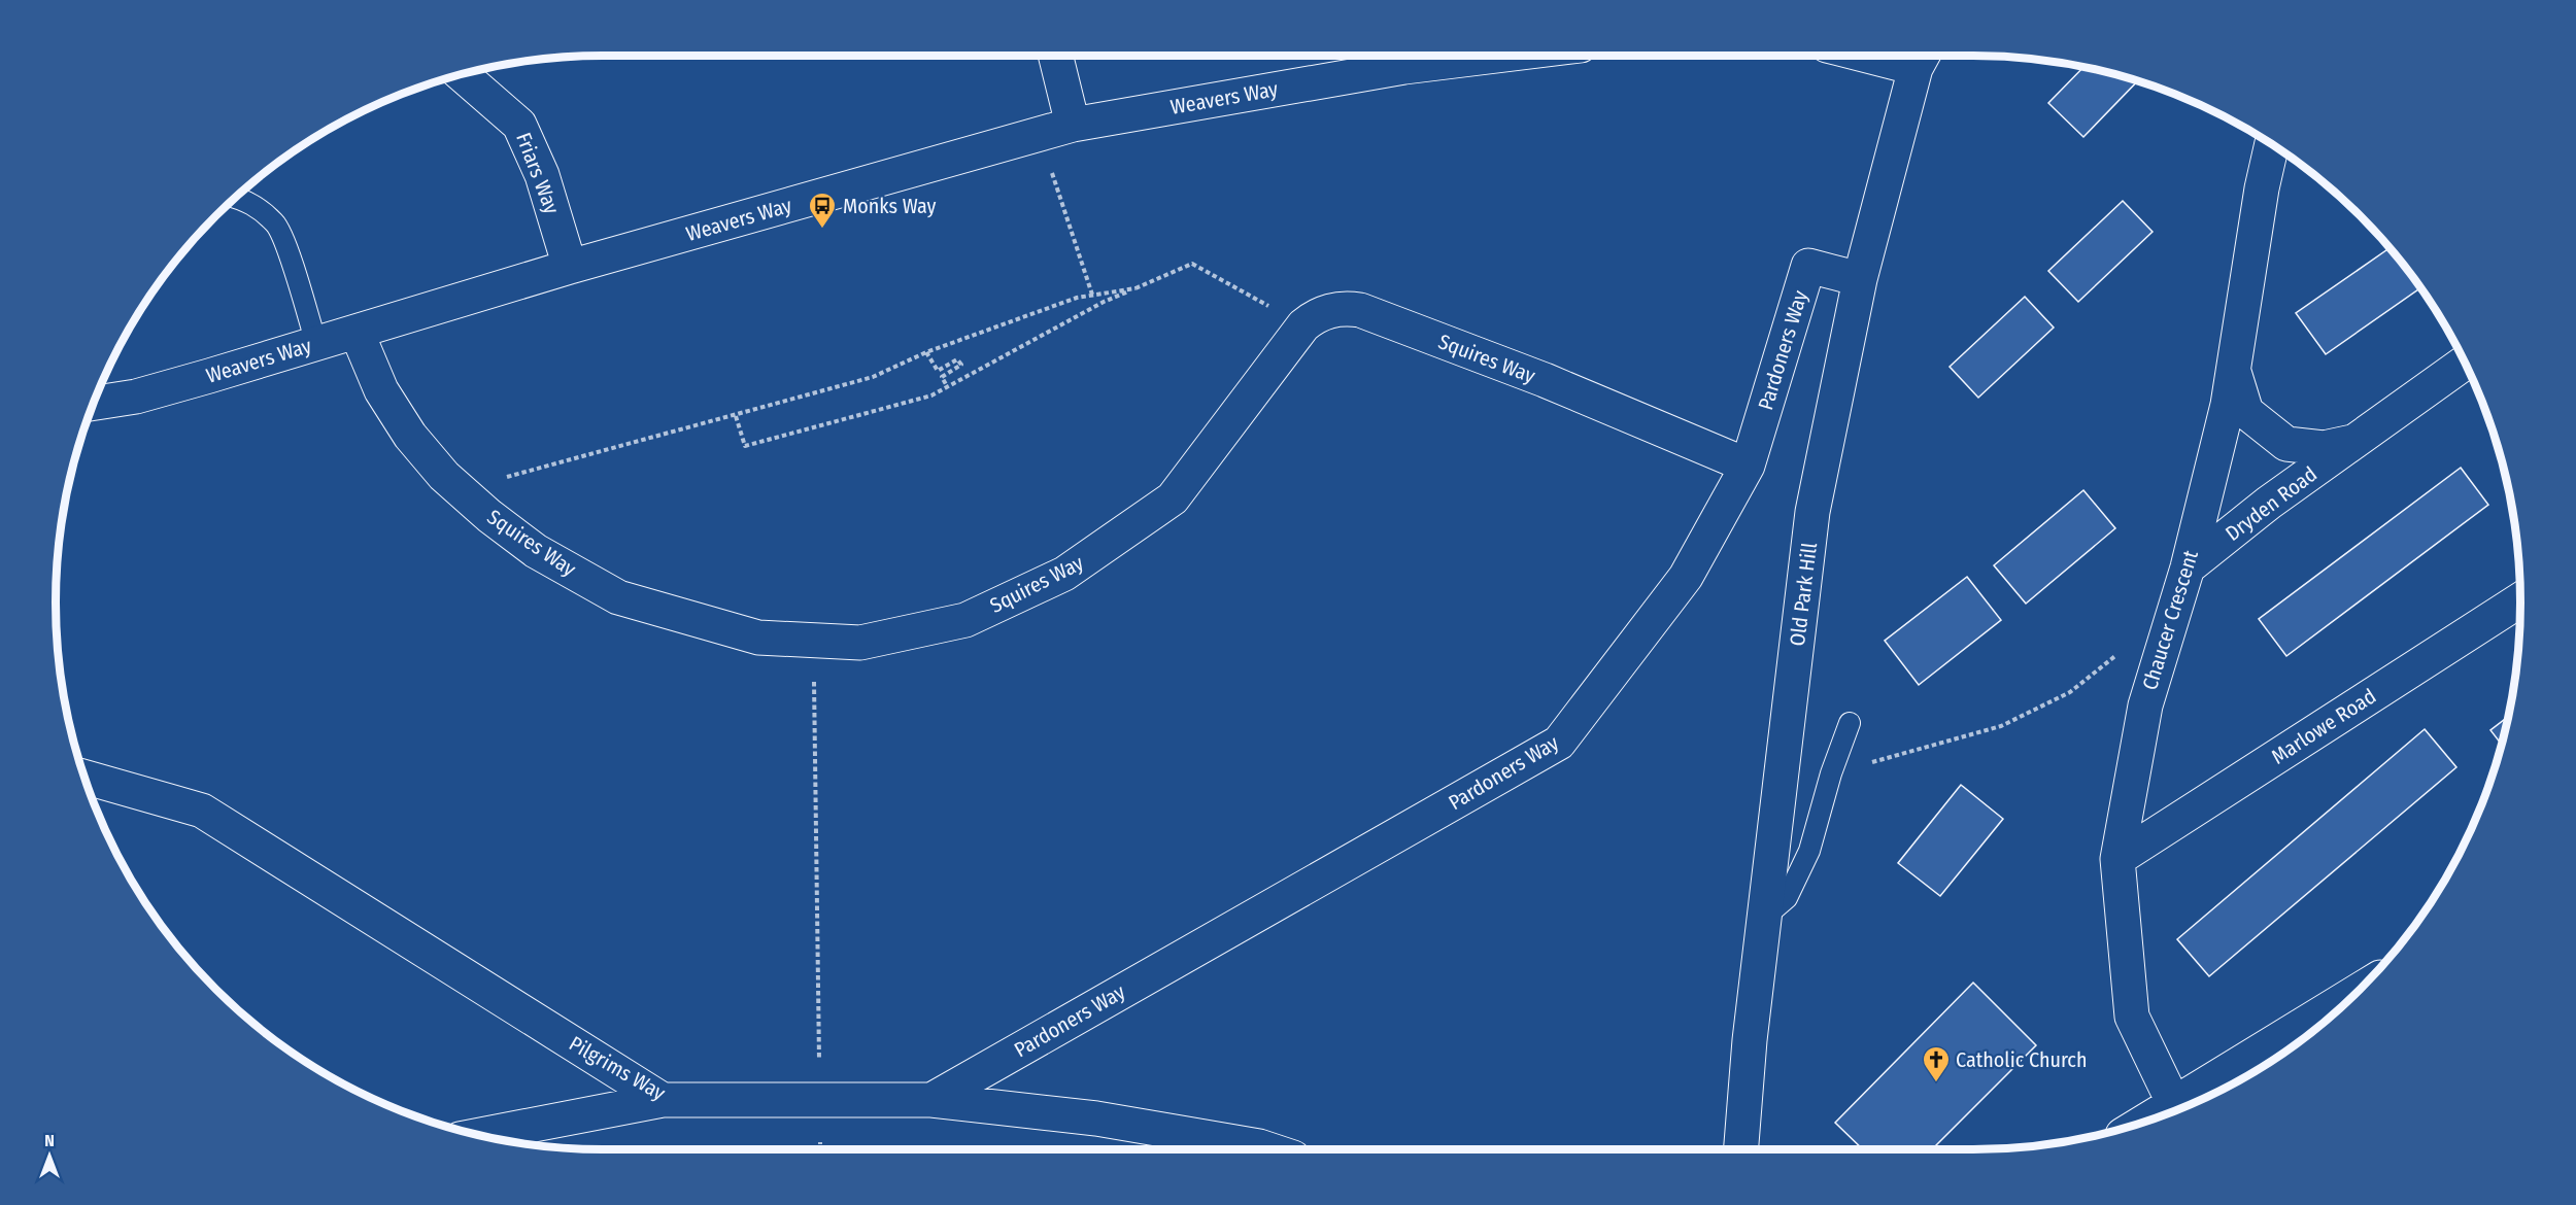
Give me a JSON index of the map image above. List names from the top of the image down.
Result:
{
  "streets": {
    "street": [
      "Weavers Way",
      "Friars Way",
      "Pardoners Way",
      "Squires Way",
      "Dryden Road",
      "Old Park Hill",
      "Chaucer Crescent",
      "Marlowe Road",
      "Pilgrims Way"
    ]
  },
  "crossings": [
    ["Weavers Way", "Friars Way"],
    ["Weavers Way", "Squires Way"],
    ["Pardoners Way", "Squires Way"],
    ["Pardoners Way", "Old Park Hill"],
    ["Pardoners Way", "Pilgrims Way"],
    ["Dryden Road", "Chaucer Crescent"],
    ["Chaucer Crescent", "Marlowe Road"]
  ],
  "places": {
    "bus stop": ["Monks Way"],
    "church": ["Catholic Church"]
  },
  "north": "top"
}
